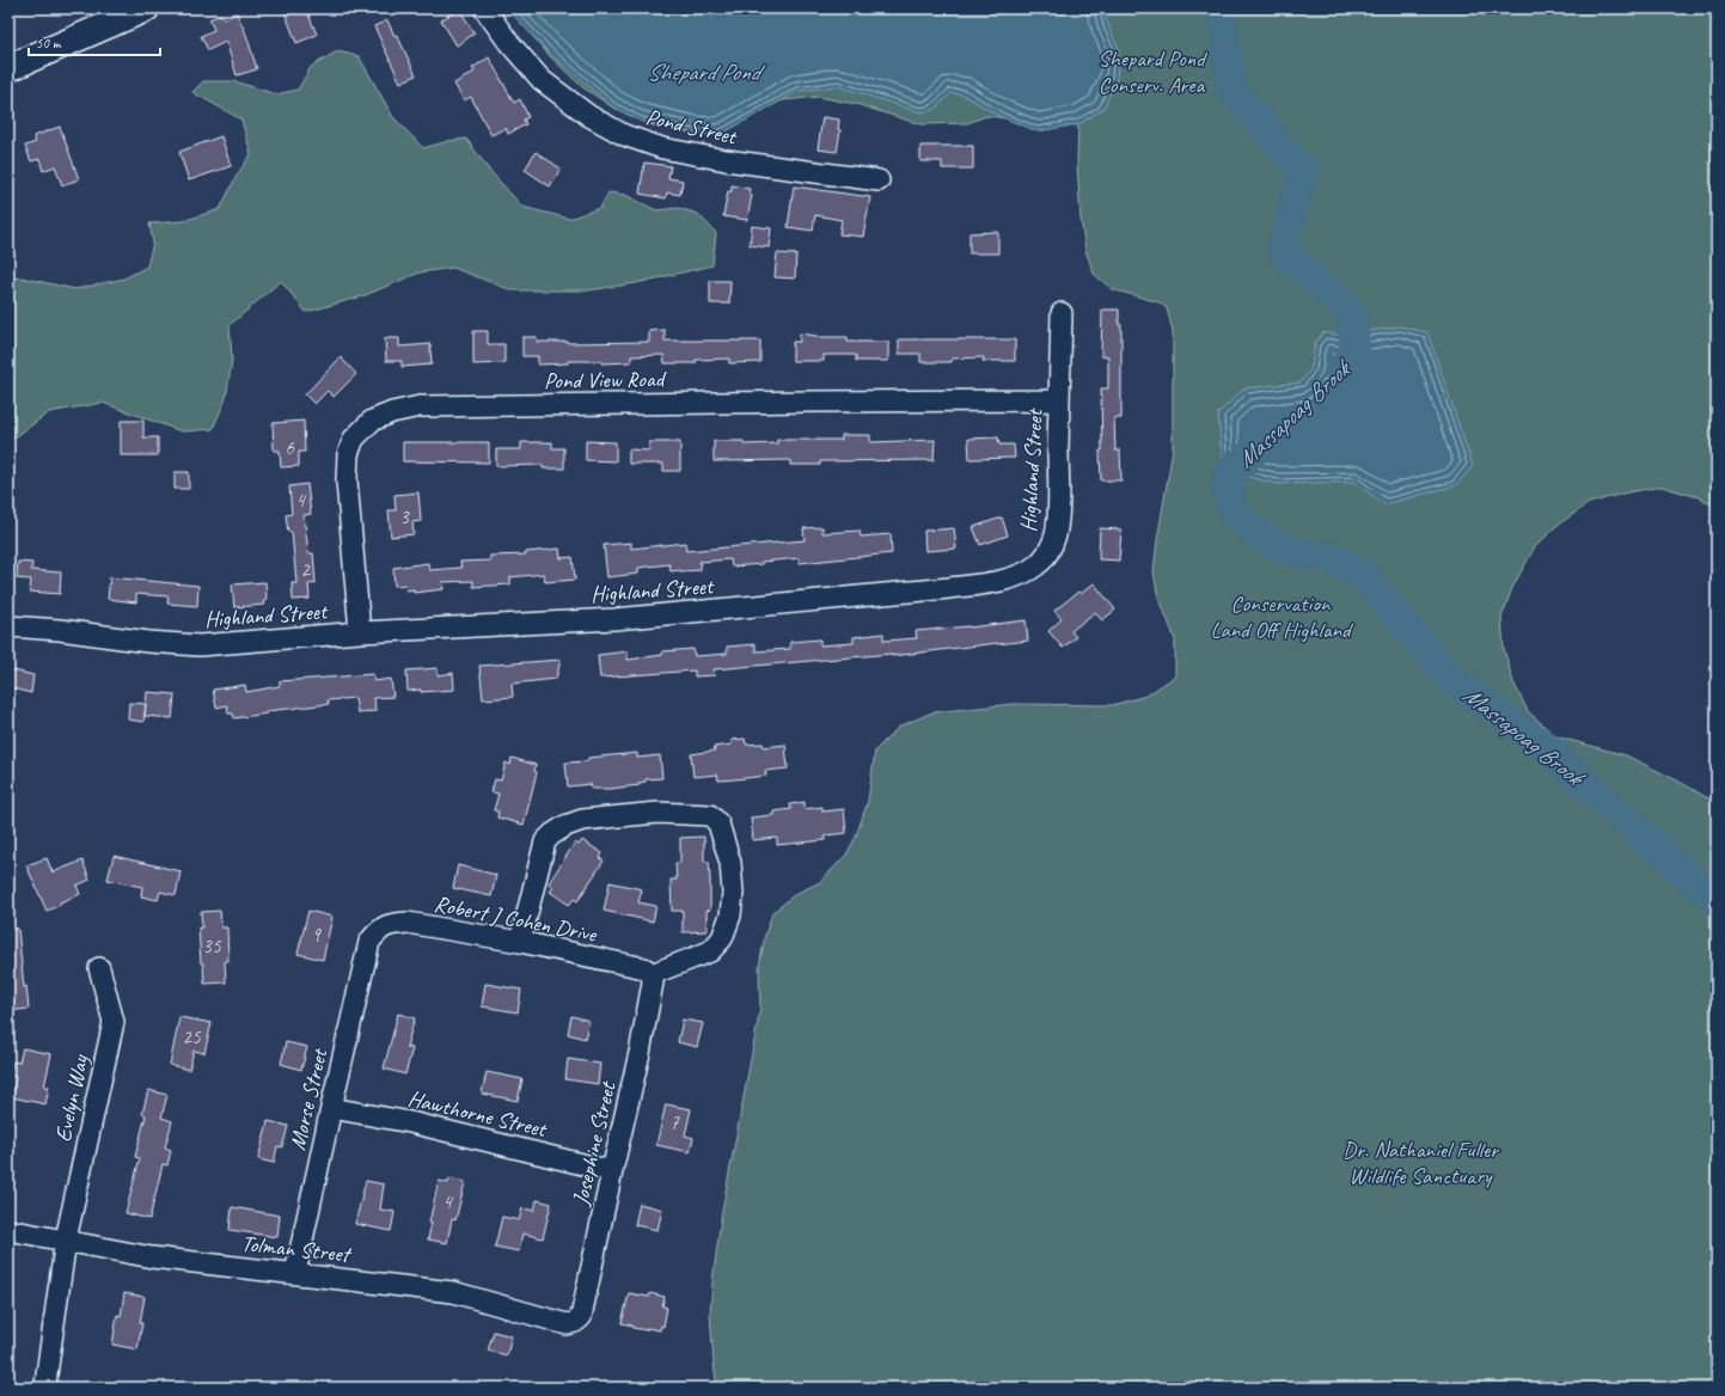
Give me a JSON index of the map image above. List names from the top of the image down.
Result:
{
  "streets": {
    "street": [
      "Pond Street",
      "Pond View Road",
      "Highland Street",
      "Robert J Cohen Drive",
      "Evelyn Way",
      "Morse Street",
      "Hawthorne Street",
      "Josephine Street",
      "Tolman Street"
    ]
  },
  "crossings": [
    ["Pond View Road", "Highland Street"],
    ["Robert J Cohen Drive", "Morse Street"],
    ["Robert J Cohen Drive", "Josephine Street"],
    ["Evelyn Way", "Tolman Street"],
    ["Morse Street", "Hawthorne Street"],
    ["Morse Street", "Tolman Street"],
    ["Hawthorne Street", "Josephine Street"],
    ["Josephine Street", "Tolman Street"]
  ],
  "water": ["Shepard Pond", "Massapoag Brook"],
  "parks": ["Shepard Pond Conserv. Area", "Conservation Land Off Highland", "Dr. Nathaniel Fuller Wildlife Sanctuary"],
  "house_numbers": [
    "6",
    "4",
    "3",
    "2",
    "9",
    "35",
    "25",
    "7",
    "4"
  ],
  "scale_bar": "50 m"
}
